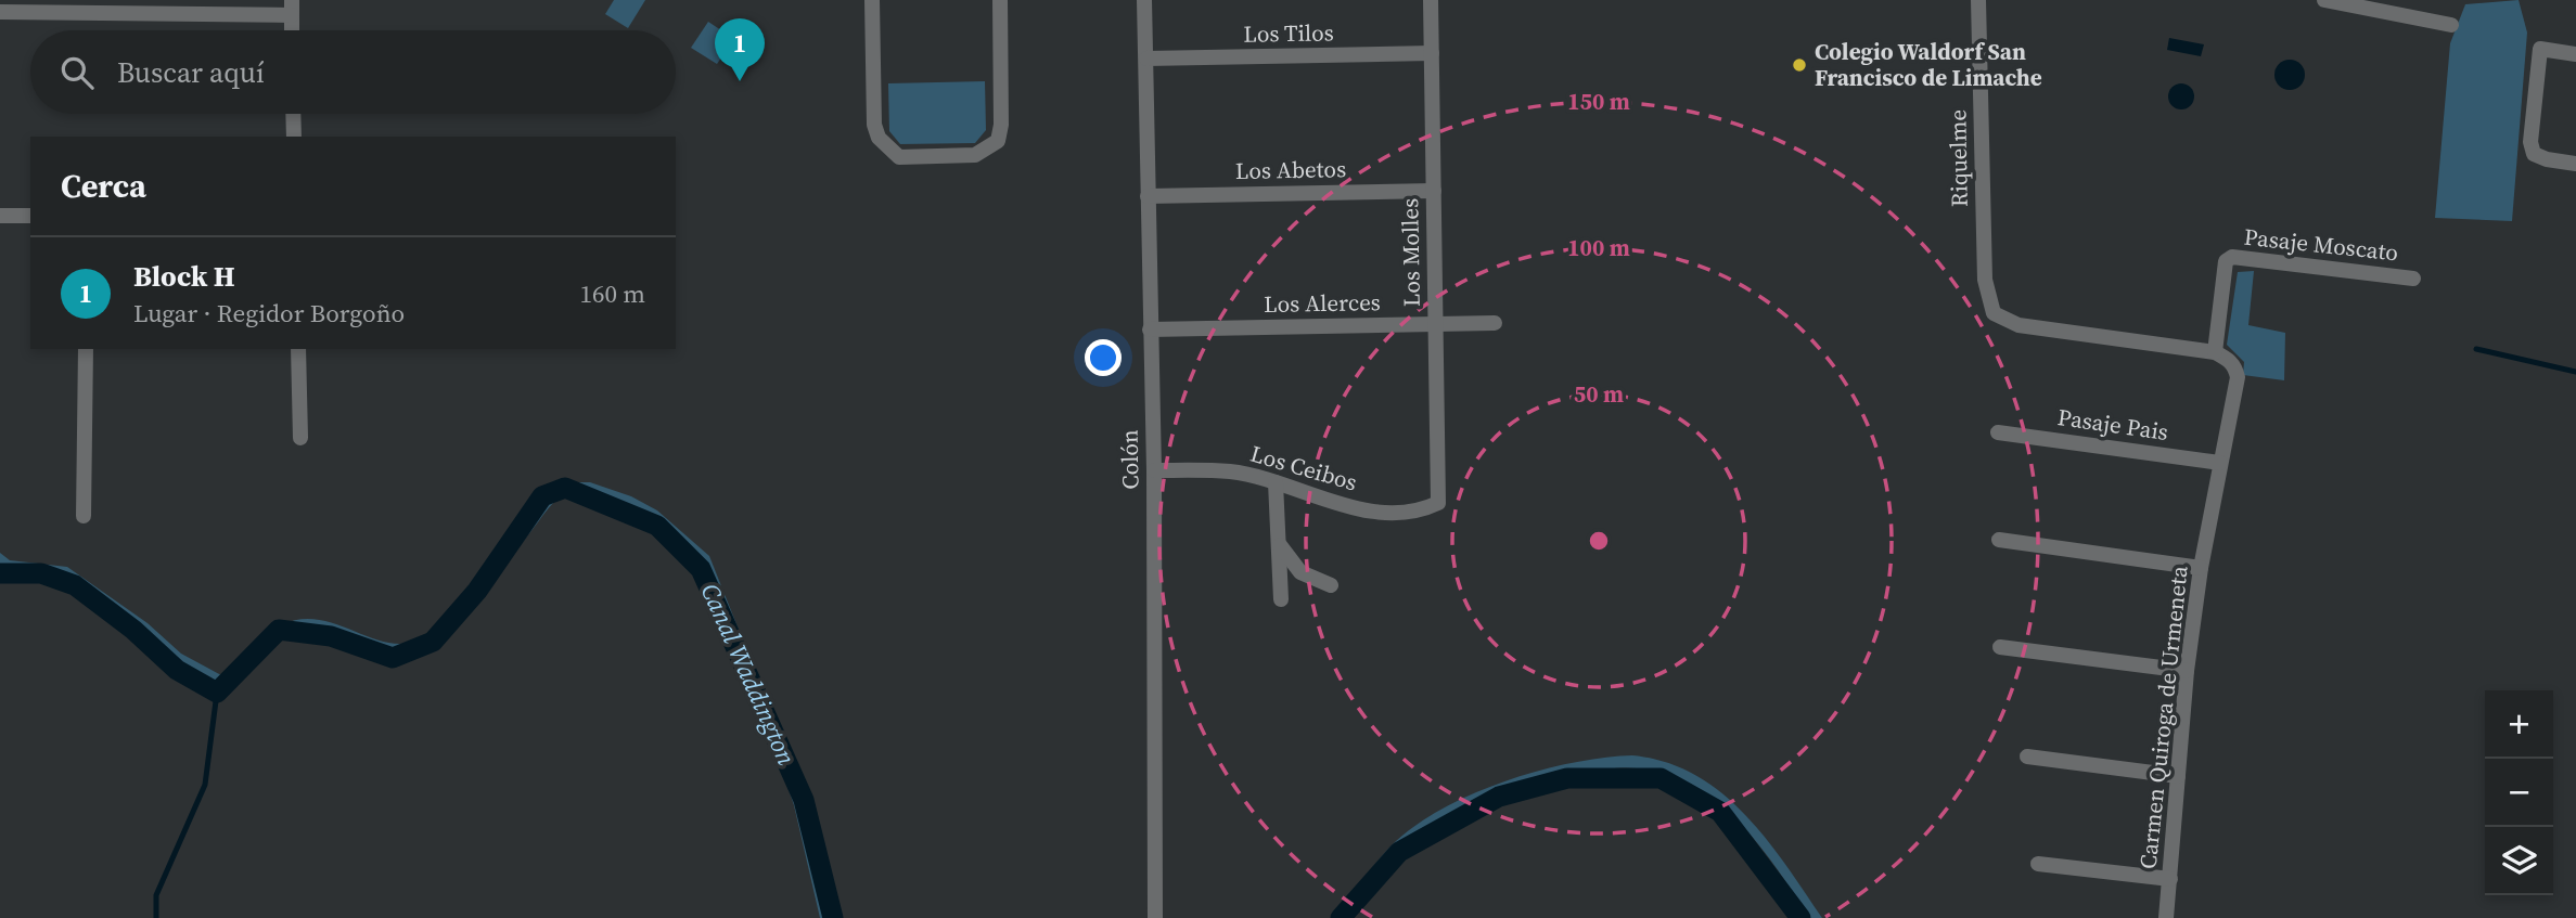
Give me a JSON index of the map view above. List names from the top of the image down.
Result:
{
  "streets": {
    "street": [
      "Los Tilos",
      "Riquelme",
      "Los Abetos",
      "Pasaje Moscato",
      "Los Molles",
      "Los Alerces",
      "Pasaje Pais",
      "Colón",
      "Los Ceibos",
      "Carmen Quiroga de Urmeneta"
    ]
  },
  "crossings": [
    ["Los Tilos", "Los Molles"],
    ["Los Tilos", "Colón"],
    ["Riquelme", "Pasaje Moscato"],
    ["Riquelme", "Carmen Quiroga de Urmeneta"],
    ["Los Abetos", "Los Molles"],
    ["Los Abetos", "Colón"],
    ["Pasaje Moscato", "Carmen Quiroga de Urmeneta"],
    ["Los Molles", "Los Alerces"],
    ["Los Molles", "Los Ceibos"],
    ["Los Alerces", "Colón"],
    ["Pasaje Pais", "Carmen Quiroga de Urmeneta"],
    ["Colón", "Los Ceibos"]
  ],
  "water": ["Canal Waddington"],
  "places": ["Colegio Waldorf San Francisco de Limache"],
  "page": {
    "pins": "1",
    "search": "Buscar aquí",
    "heading": "Cerca",
    "list": [
      {
        "mark": "1",
        "name": "Block H",
        "note": "Lugar · Regidor Borgoño",
        "value": "160 m"
      }
    ],
    "map_buttons": ["+", "−"]
  },
  "rings": ["150 m", "100 m", "50 m"]
}
